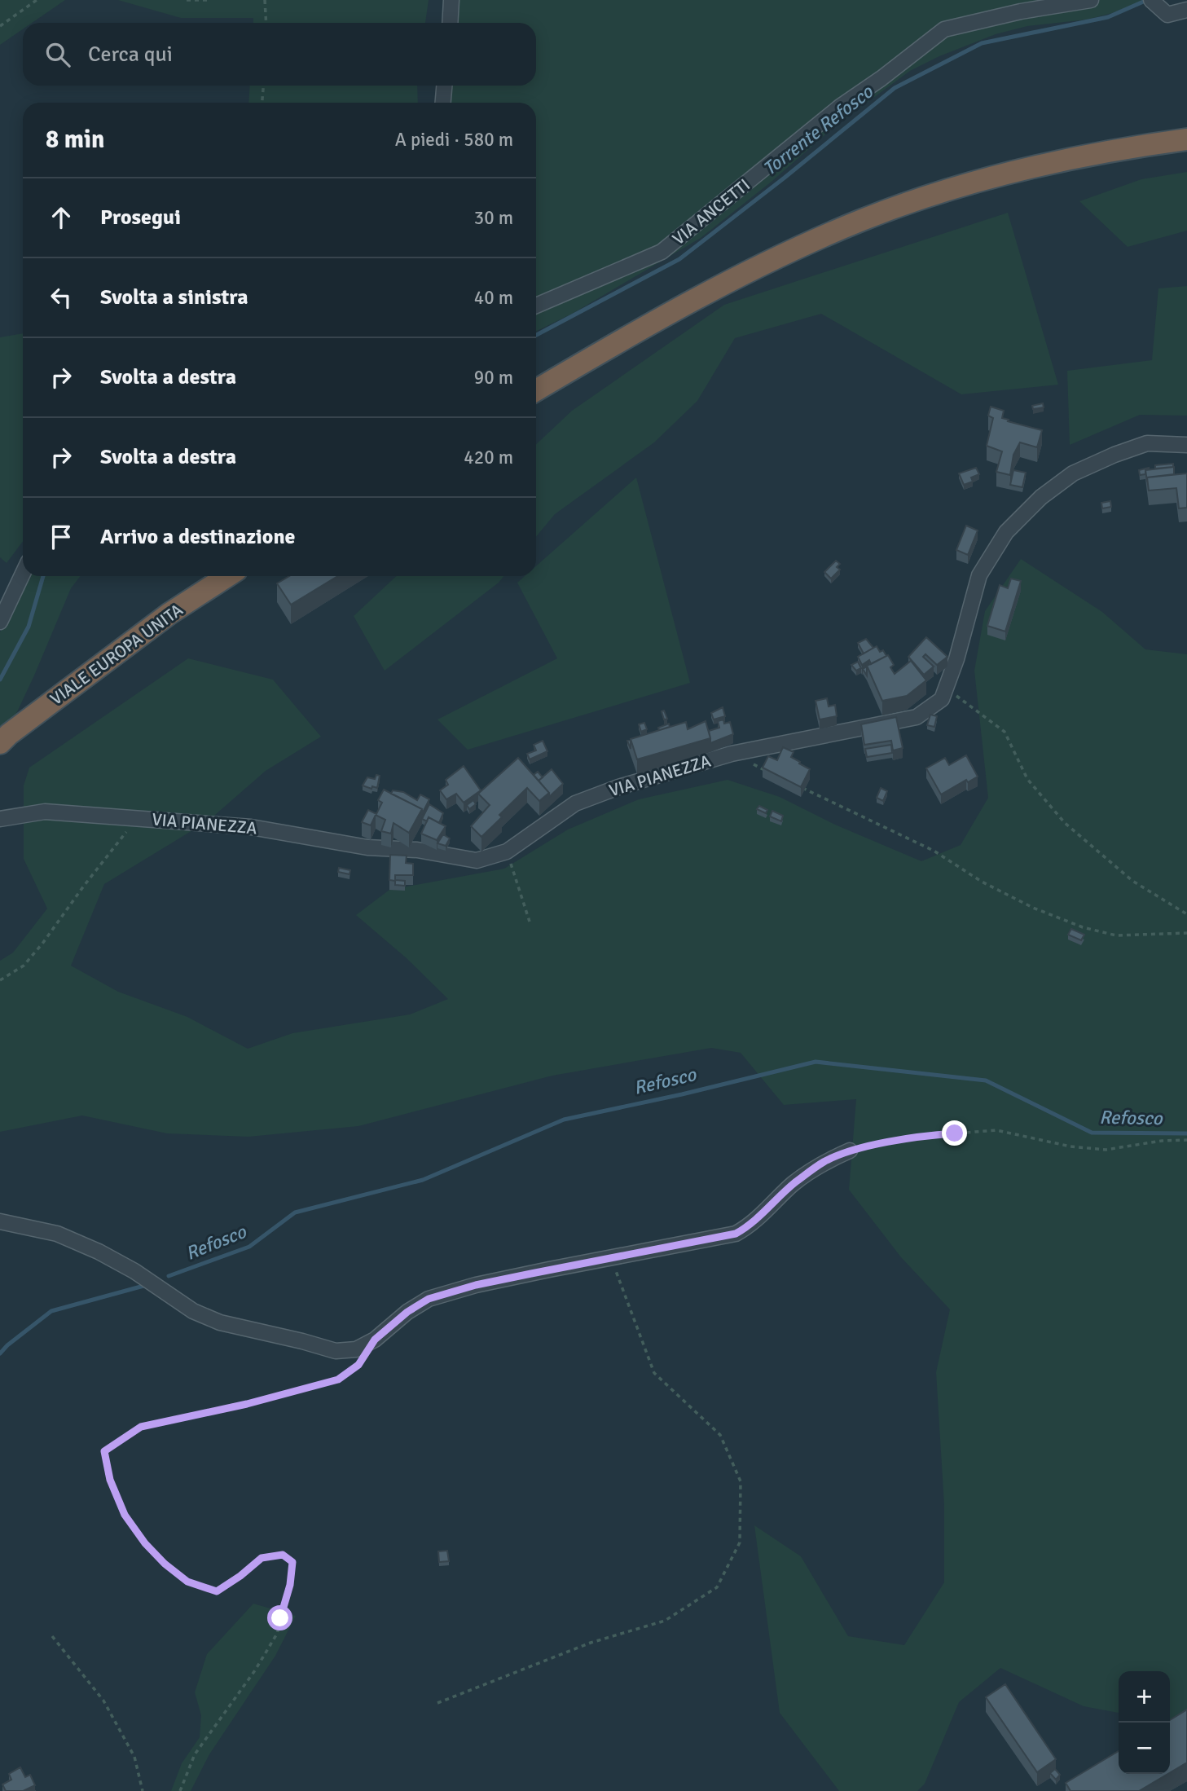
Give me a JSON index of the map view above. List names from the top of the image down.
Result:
{
  "streets": {
    "highway": ["VIALE EUROPA UNITA"],
    "street": ["VIA ANCETTI", "VIA PIANEZZA"]
  },
  "water": ["Torrente Refosco", "Refosco"],
  "page": {
    "search": "Cerca qui",
    "heading": ["8 min", "A piedi · 580 m"],
    "list": [
      ["Prosegui", "30 m"],
      ["Svolta a sinistra", "40 m"],
      ["Svolta a destra", "90 m"],
      ["Svolta a destra", "420 m"],
      "Arrivo a destinazione"
    ],
    "map_buttons": ["+", "−"]
  }
}
